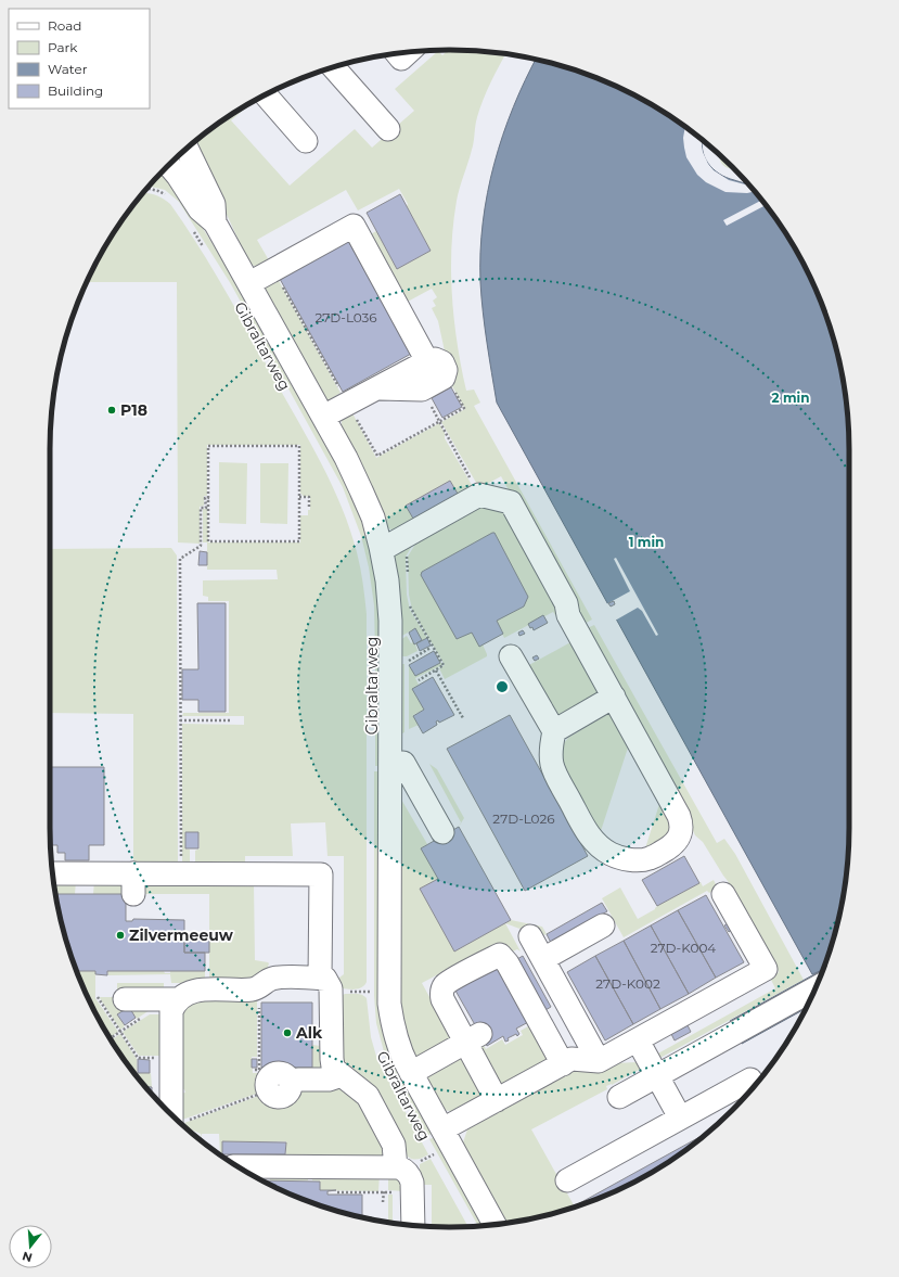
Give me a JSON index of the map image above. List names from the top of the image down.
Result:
{
  "streets": {
    "street": ["Gibraltarweg"]
  },
  "places": ["P18", "Zilvermeeuw", "Alk"],
  "house_numbers": [
    "27D-L036",
    "27D-L026",
    "27D-K004",
    "27D-K002"
  ],
  "legend": [
    "Road",
    "Park",
    "Water",
    "Building"
  ],
  "north": "bottom",
  "rings": ["2 min", "1 min"]
}
